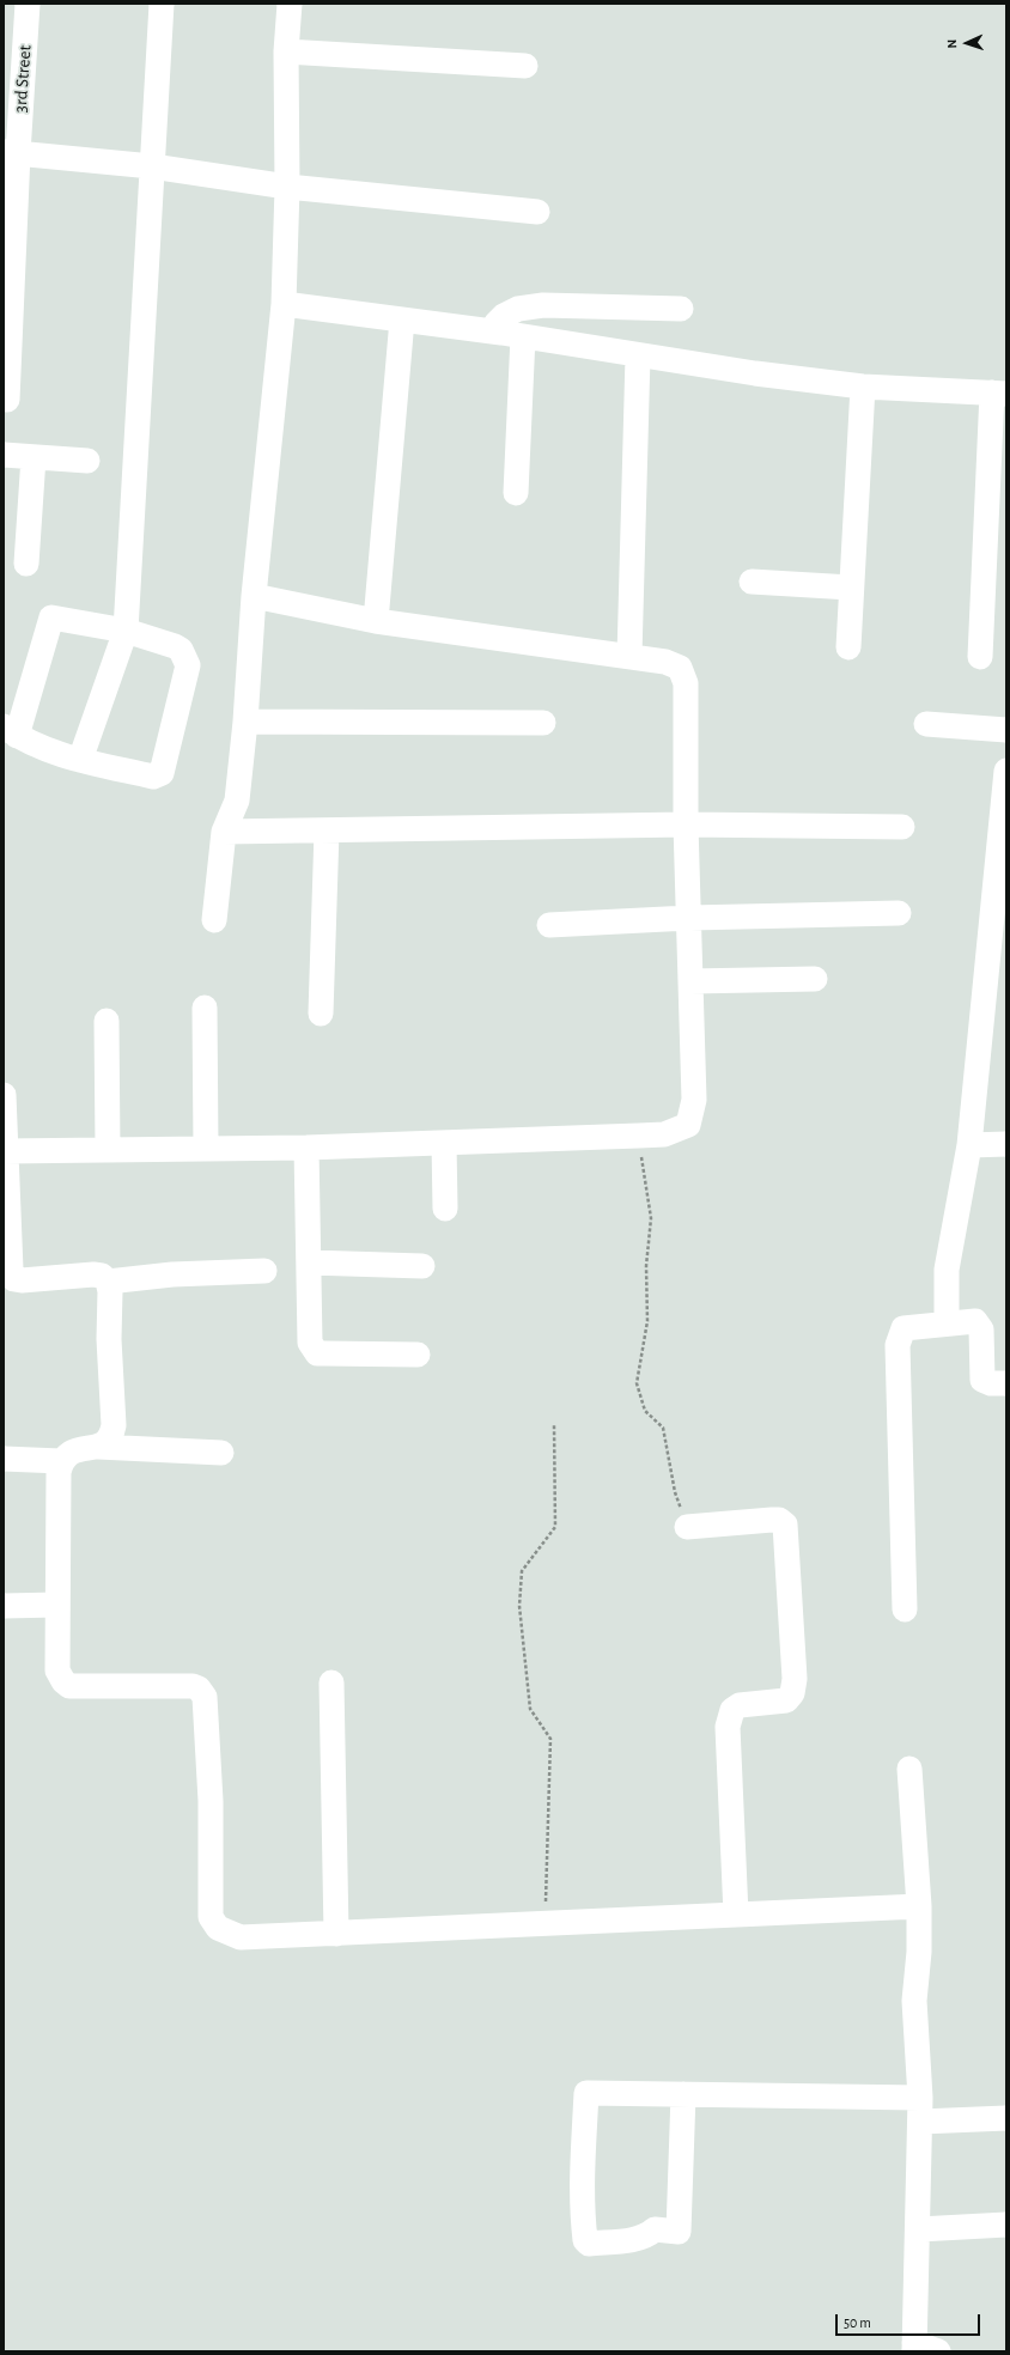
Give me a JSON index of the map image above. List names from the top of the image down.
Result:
{
  "streets": {
    "street": ["3rd Street"]
  },
  "scale_bar": "50 m",
  "north": "left"
}
